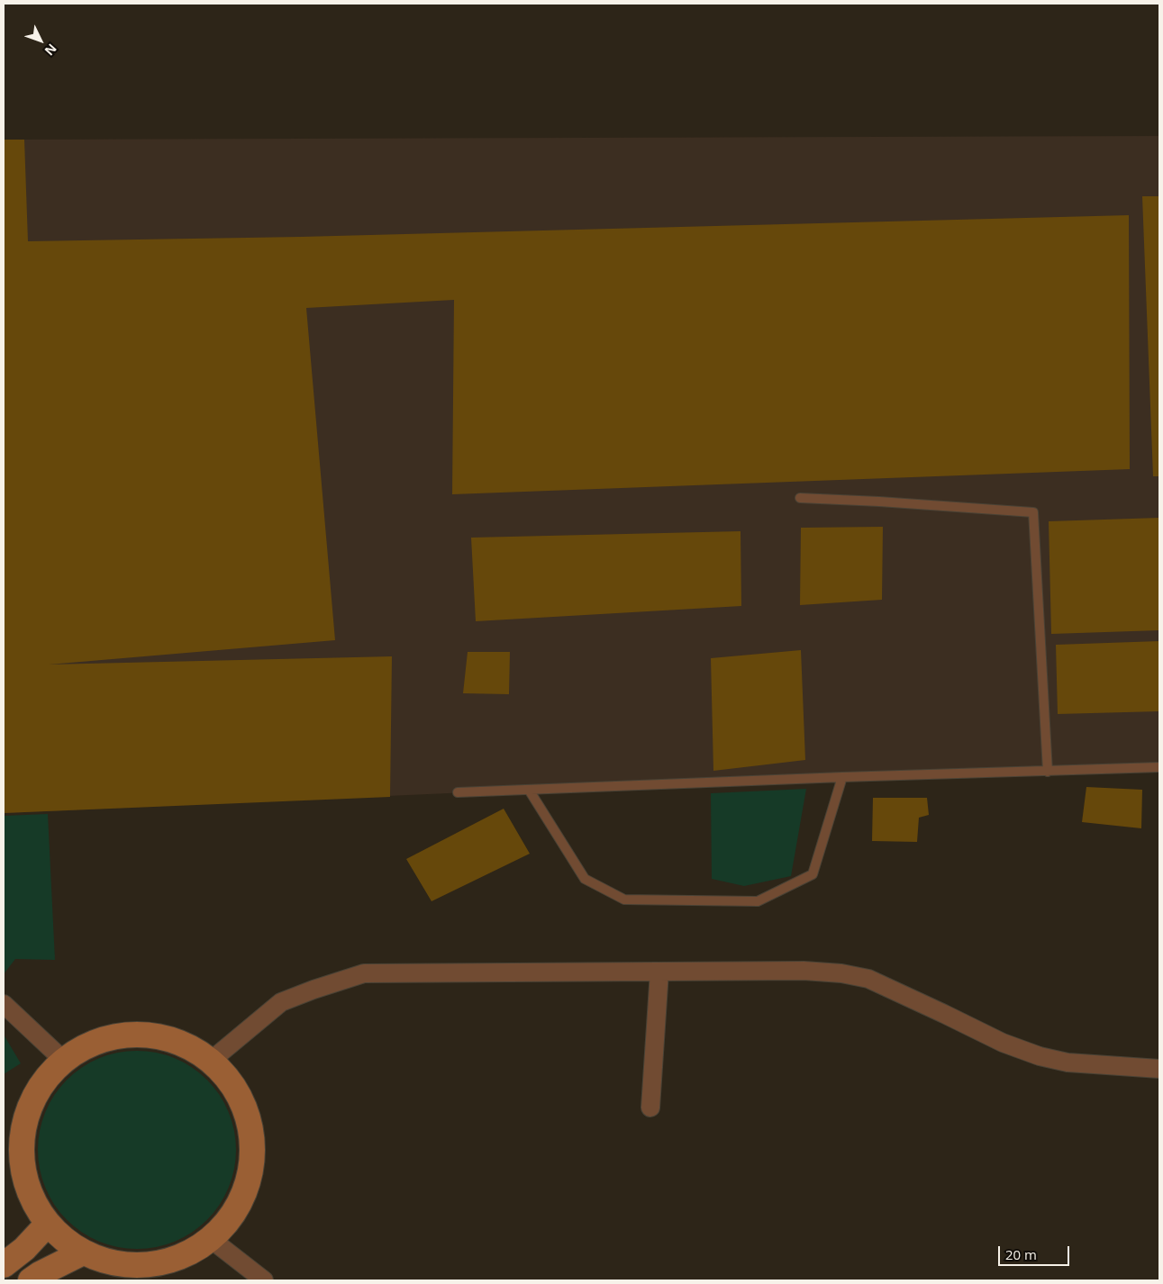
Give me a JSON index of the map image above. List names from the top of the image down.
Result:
{
  "scale_bar": "20 m",
  "north": "bottom right"
}
